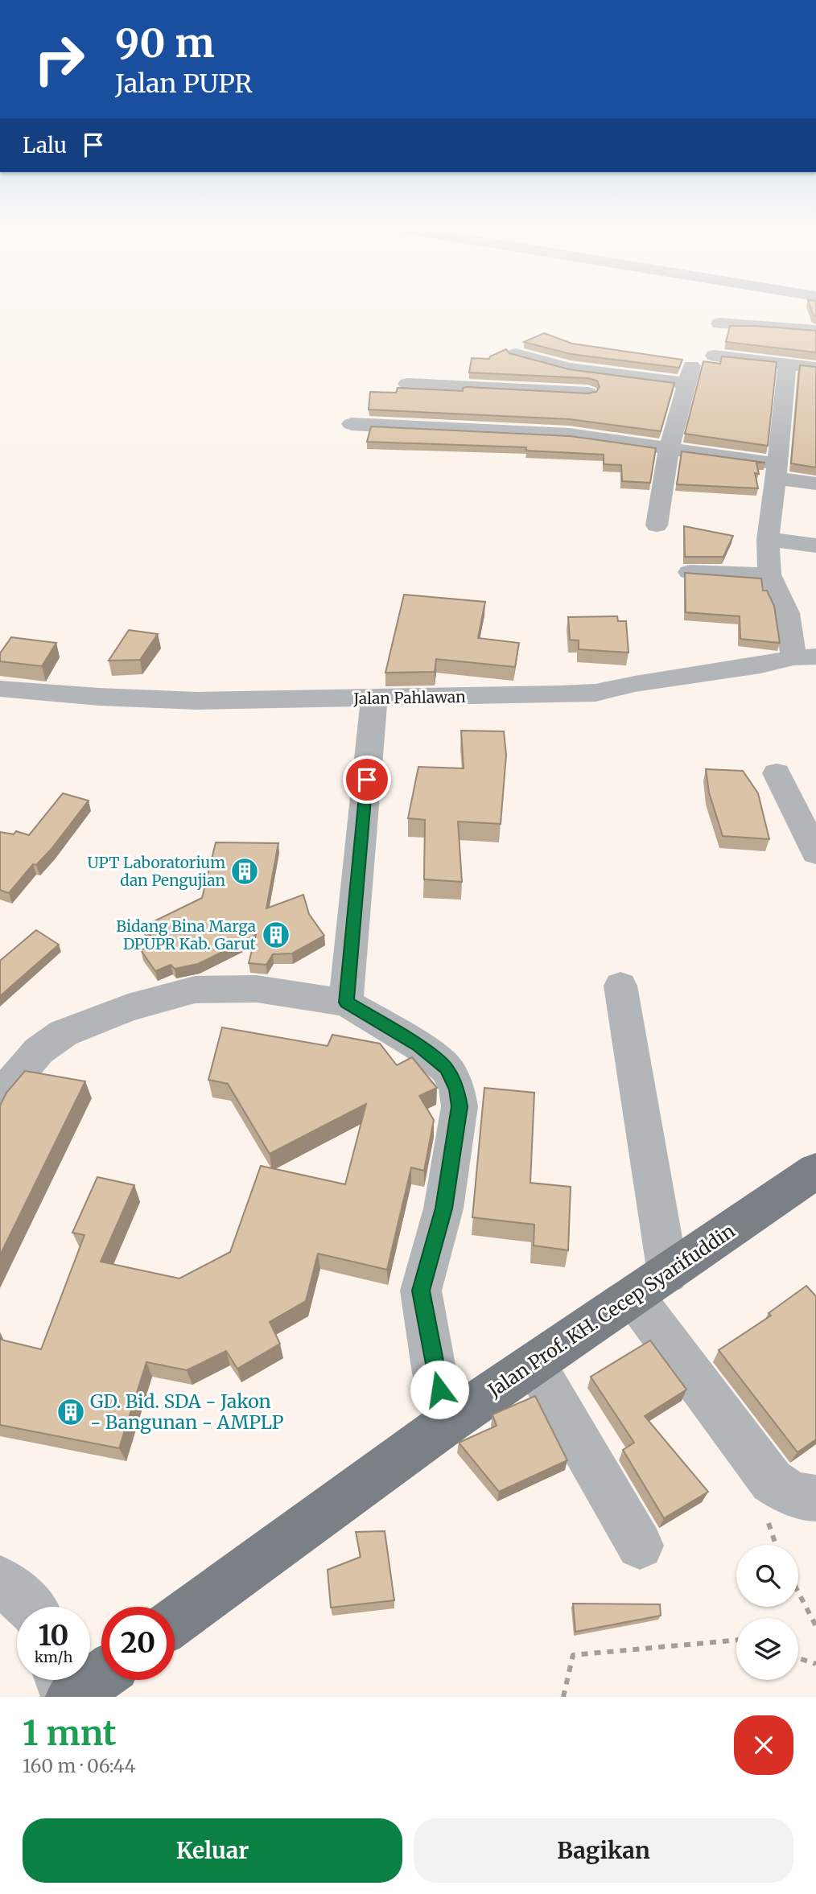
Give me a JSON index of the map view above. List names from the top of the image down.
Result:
{
  "streets": {
    "main road": ["Jalan Prof. KH. Cecep Syarifuddin"],
    "street": ["Jalan Pahlawan"]
  },
  "places": {
    "building": ["UPT Laboratorium dan Pengujian", "Bidang Bina Marga DPUPR Kab. Garut", "GD. Bid. SDA - Jakon - Bangunan - AMPLP"]
  },
  "page": {
    "turn": ["90 m", "Jalan PUPR"],
    "then": "Lalu",
    "speed": "10 km/h",
    "limit": "20",
    "heading": ["1 mnt", "160 m · 06:44"],
    "buttons": ["Keluar", "Bagikan"]
  }
}
